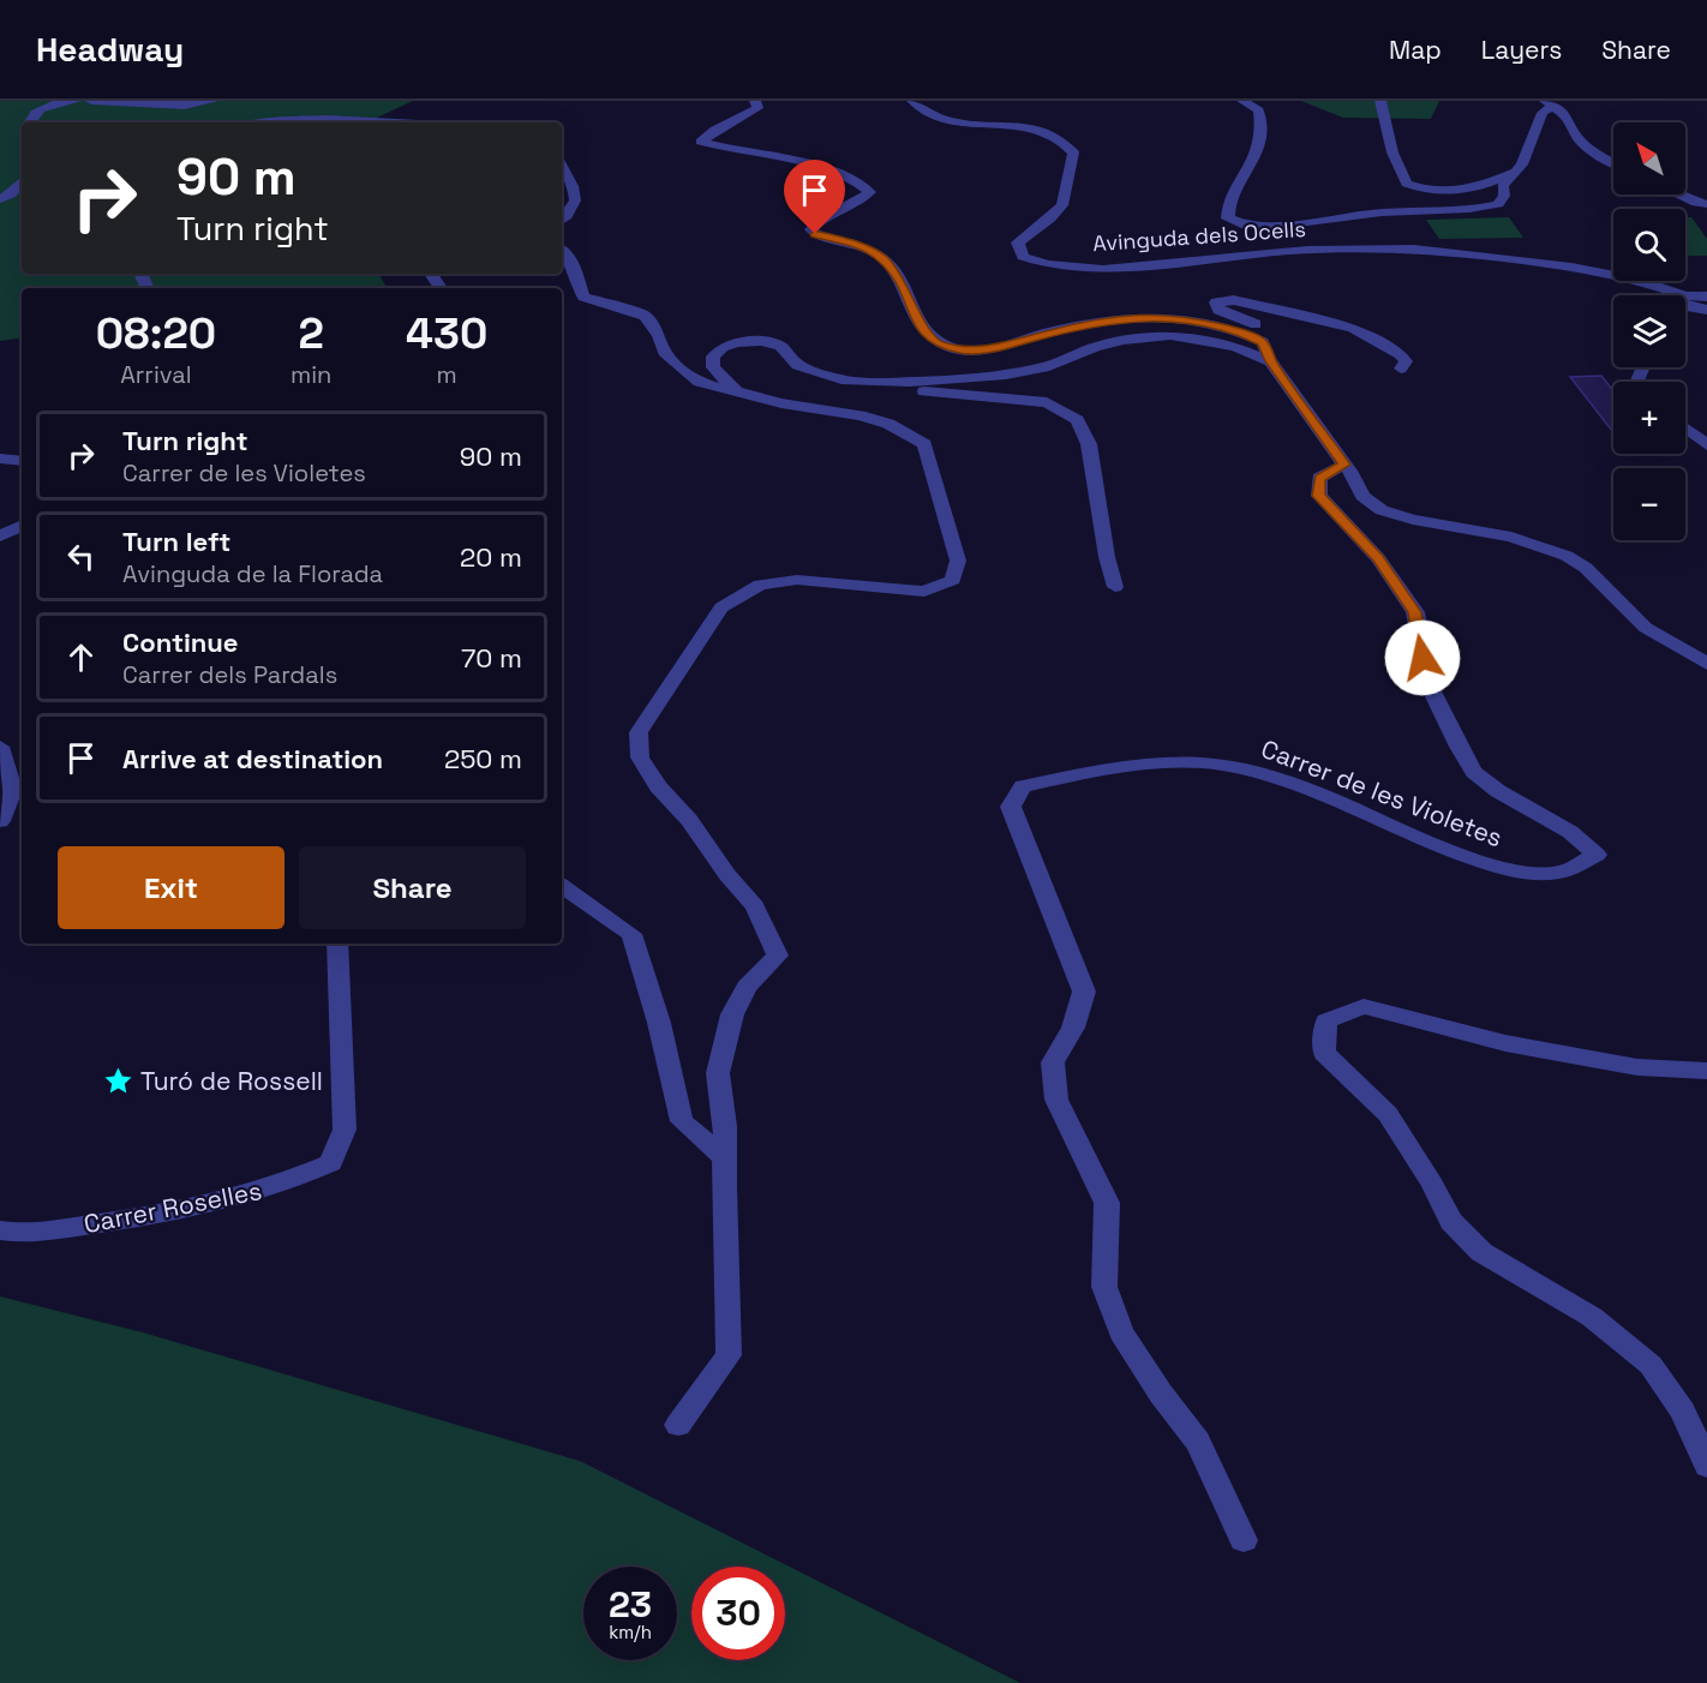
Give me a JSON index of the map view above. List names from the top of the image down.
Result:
{
  "streets": {
    "street": ["Avinguda dels Ocells", "Carrer de les Violetes", "Carrer Roselles"]
  },
  "places": {
    "place": ["Turó de Rossell"]
  },
  "north": "top left",
  "page": {
    "header": "Headway",
    "nav": ["Map", "Layers", "Share"],
    "map_buttons": ["+", "−"],
    "turn": ["90 m", "Turn right"],
    "eta": [
      "08:20",
      "Arrival",
      "2",
      "min",
      "430",
      "m"
    ],
    "list": [
      {
        "name": "Turn right",
        "note": "Carrer de les Violetes",
        "value": "90 m"
      },
      {
        "name": "Turn left",
        "note": "Avinguda de la Florada",
        "value": "20 m"
      },
      {
        "name": "Continue",
        "note": "Carrer dels Pardals",
        "value": "70 m"
      },
      {
        "name": "Arrive at destination",
        "value": "250 m"
      }
    ],
    "buttons": ["Exit", "Share"],
    "speed": "23 km/h",
    "limit": "30"
  }
}
